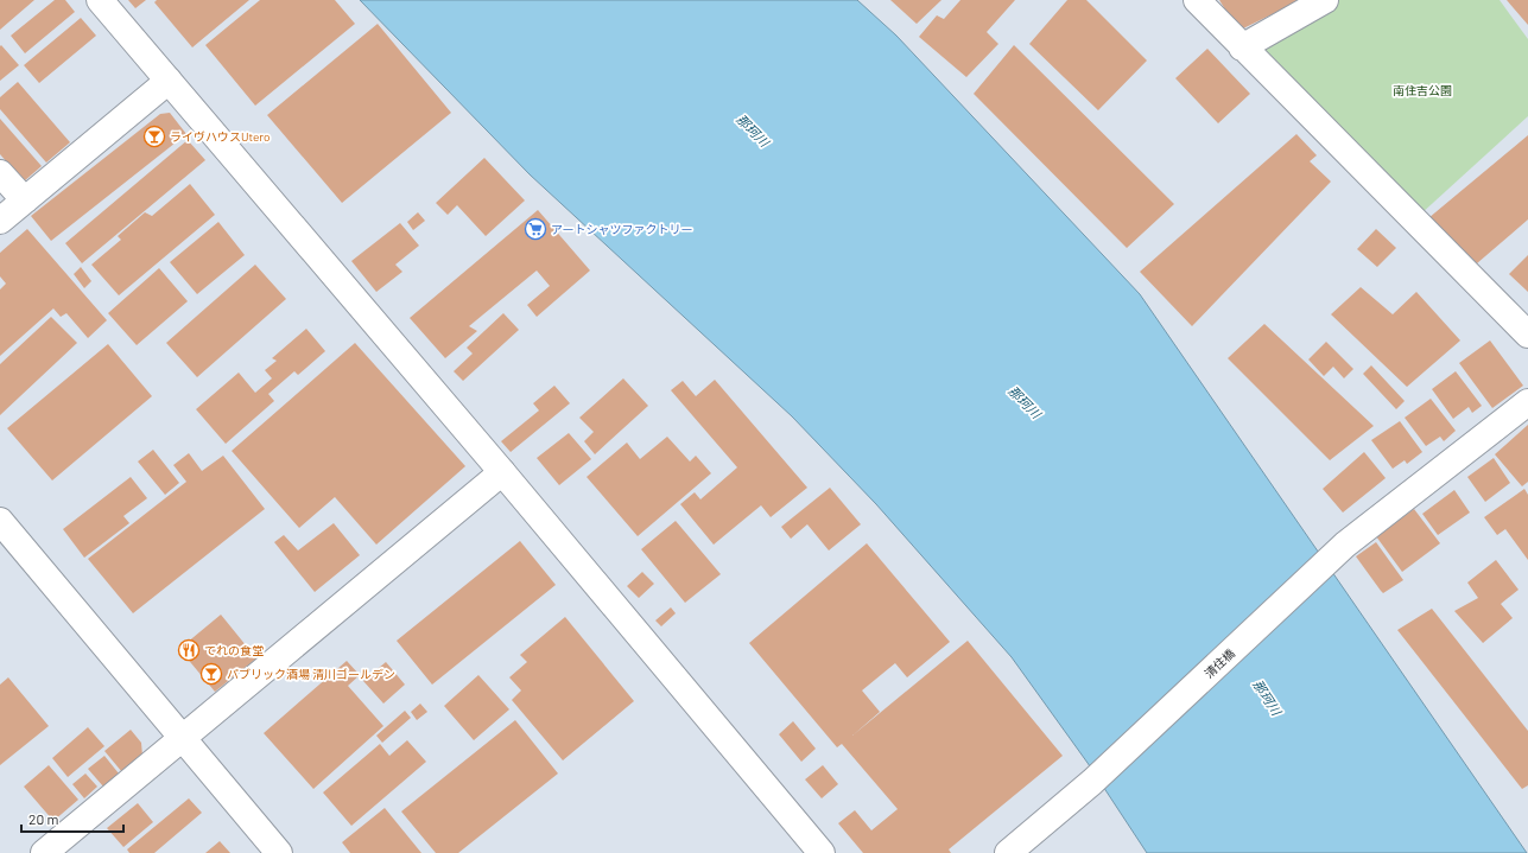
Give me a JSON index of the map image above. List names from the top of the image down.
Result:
{
  "streets": {
    "street": ["清住橋"]
  },
  "water": ["那珂川"],
  "parks": ["南住吉公園"],
  "places": {
    "bar": ["ライヴハウスUtero", "パブリック酒場 清川ゴールデン"],
    "supermarket": ["アートシャツファクトリー"],
    "restaurant": ["てれの食堂"]
  },
  "scale_bar": "20 m"
}
